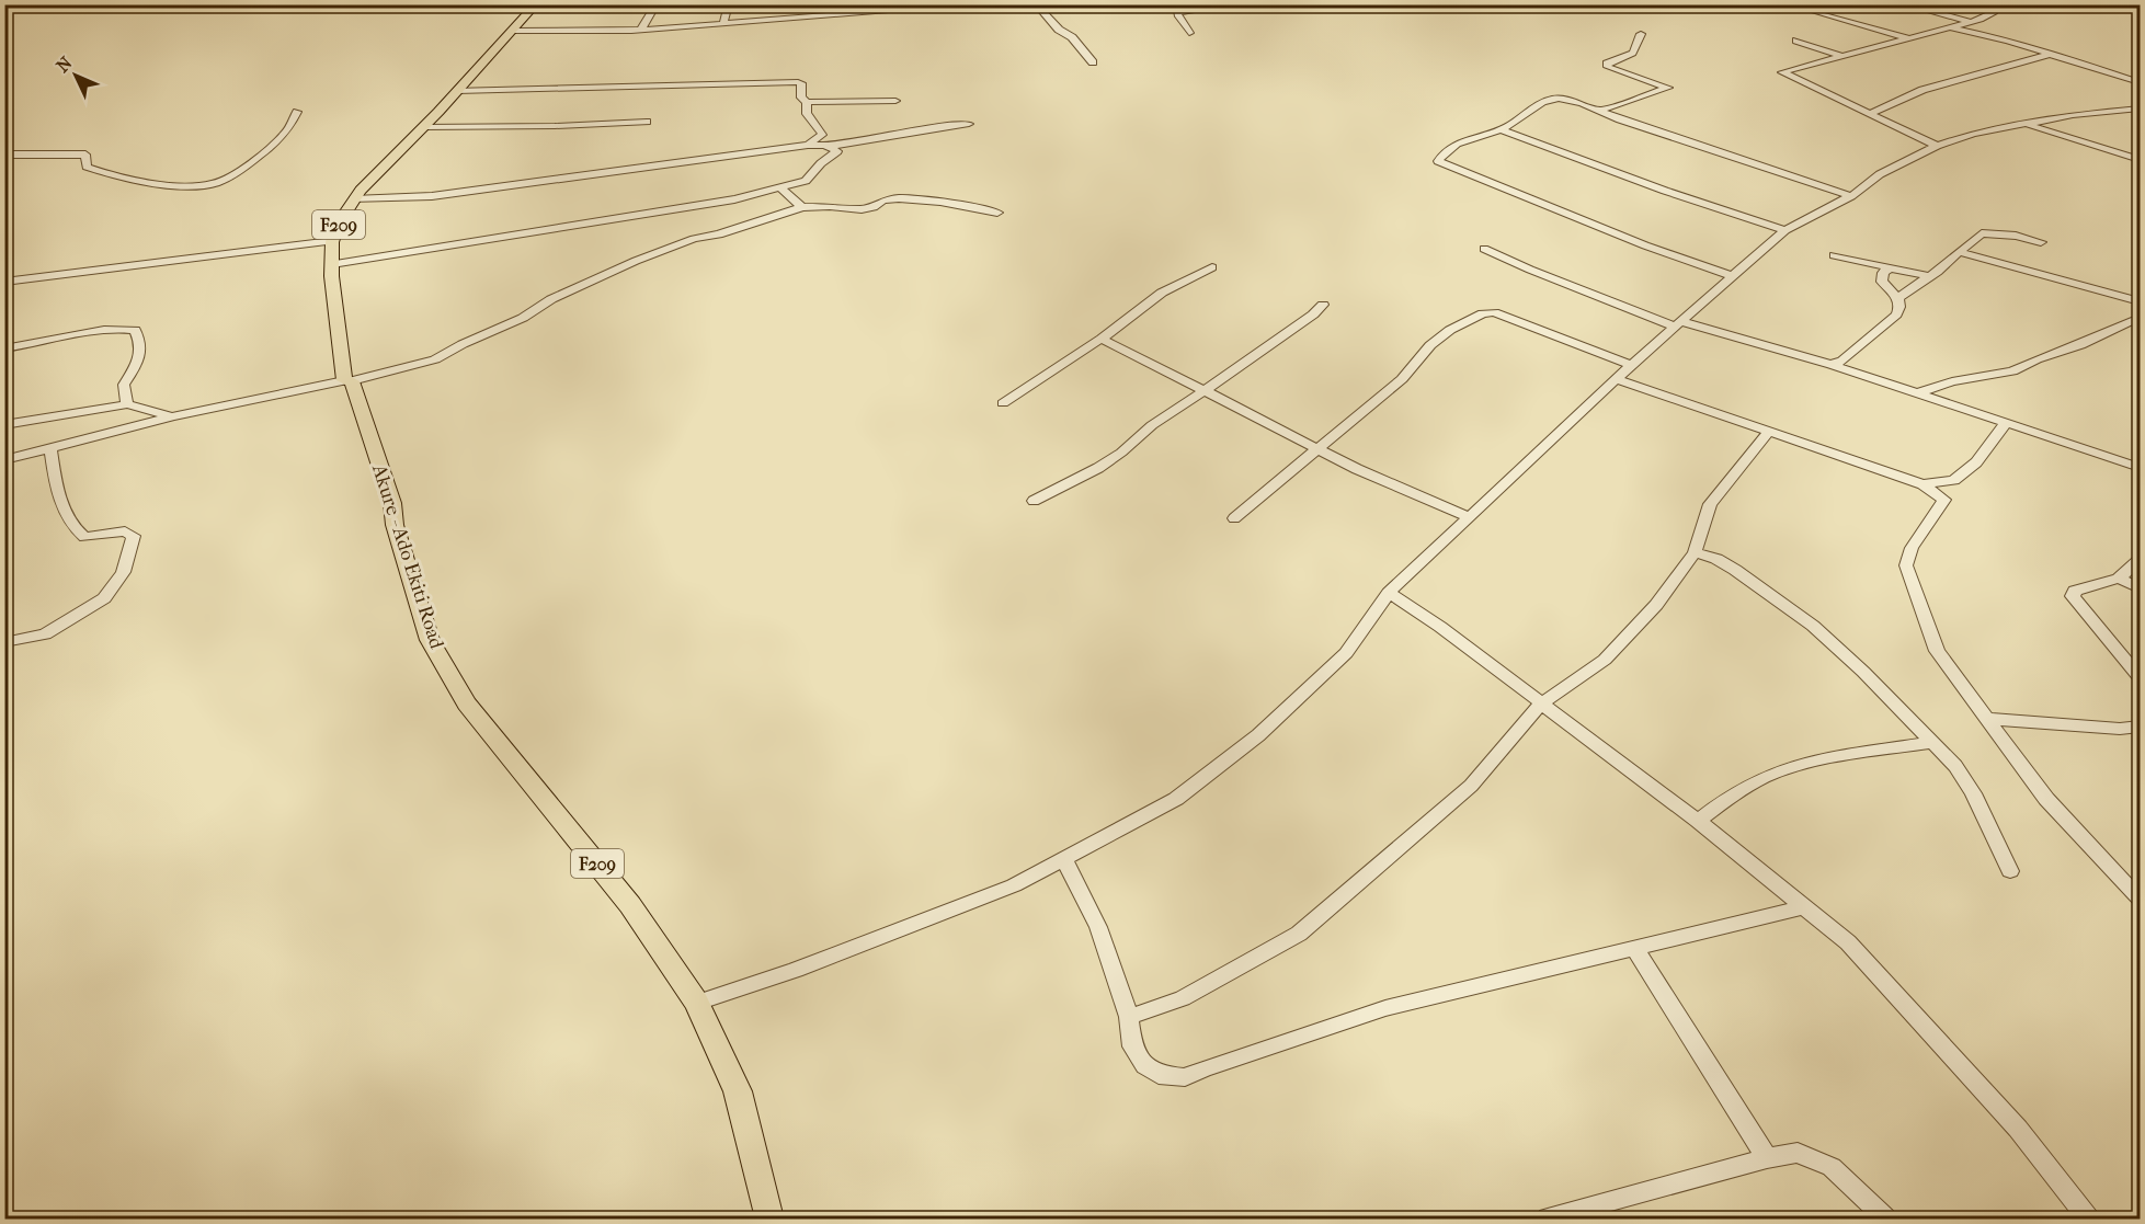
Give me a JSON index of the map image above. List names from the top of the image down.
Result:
{
  "streets": {
    "main road": ["F209", "Akure - Ado Ekiti Road"]
  },
  "north": "top left"
}
